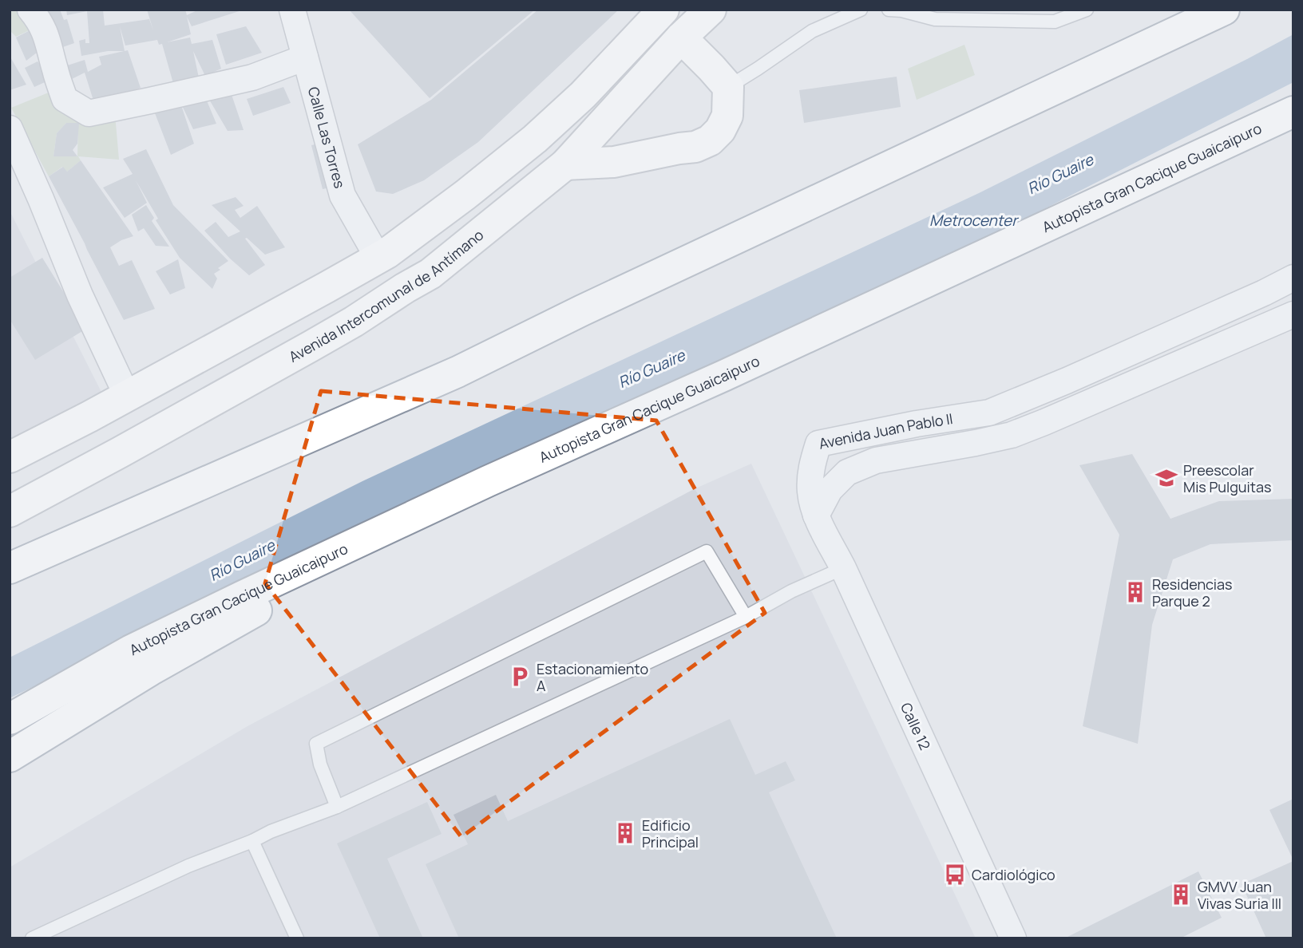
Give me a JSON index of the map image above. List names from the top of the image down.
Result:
{
  "streets": {
    "main road": ["Autopista Gran Cacique Guaicaipuro", "Avenida Intercomunal de Antímano"],
    "street": ["Calle Las Torres", "Avenida Juan Pablo II", "Calle 12"]
  },
  "crossings": [
    ["Avenida Juan Pablo II", "Calle 12"]
  ],
  "water": ["Río Guaire", "Metrocenter"],
  "places": {
    "school or university": ["Preescolar Mis Pulguitas"],
    "building": ["Residencias Parque 2", "Edificio Principal", "GMVV Juan Vivas Suria III"],
    "parking": ["Estacionamiento A"],
    "bus stop": ["Cardiológico"]
  }
}
